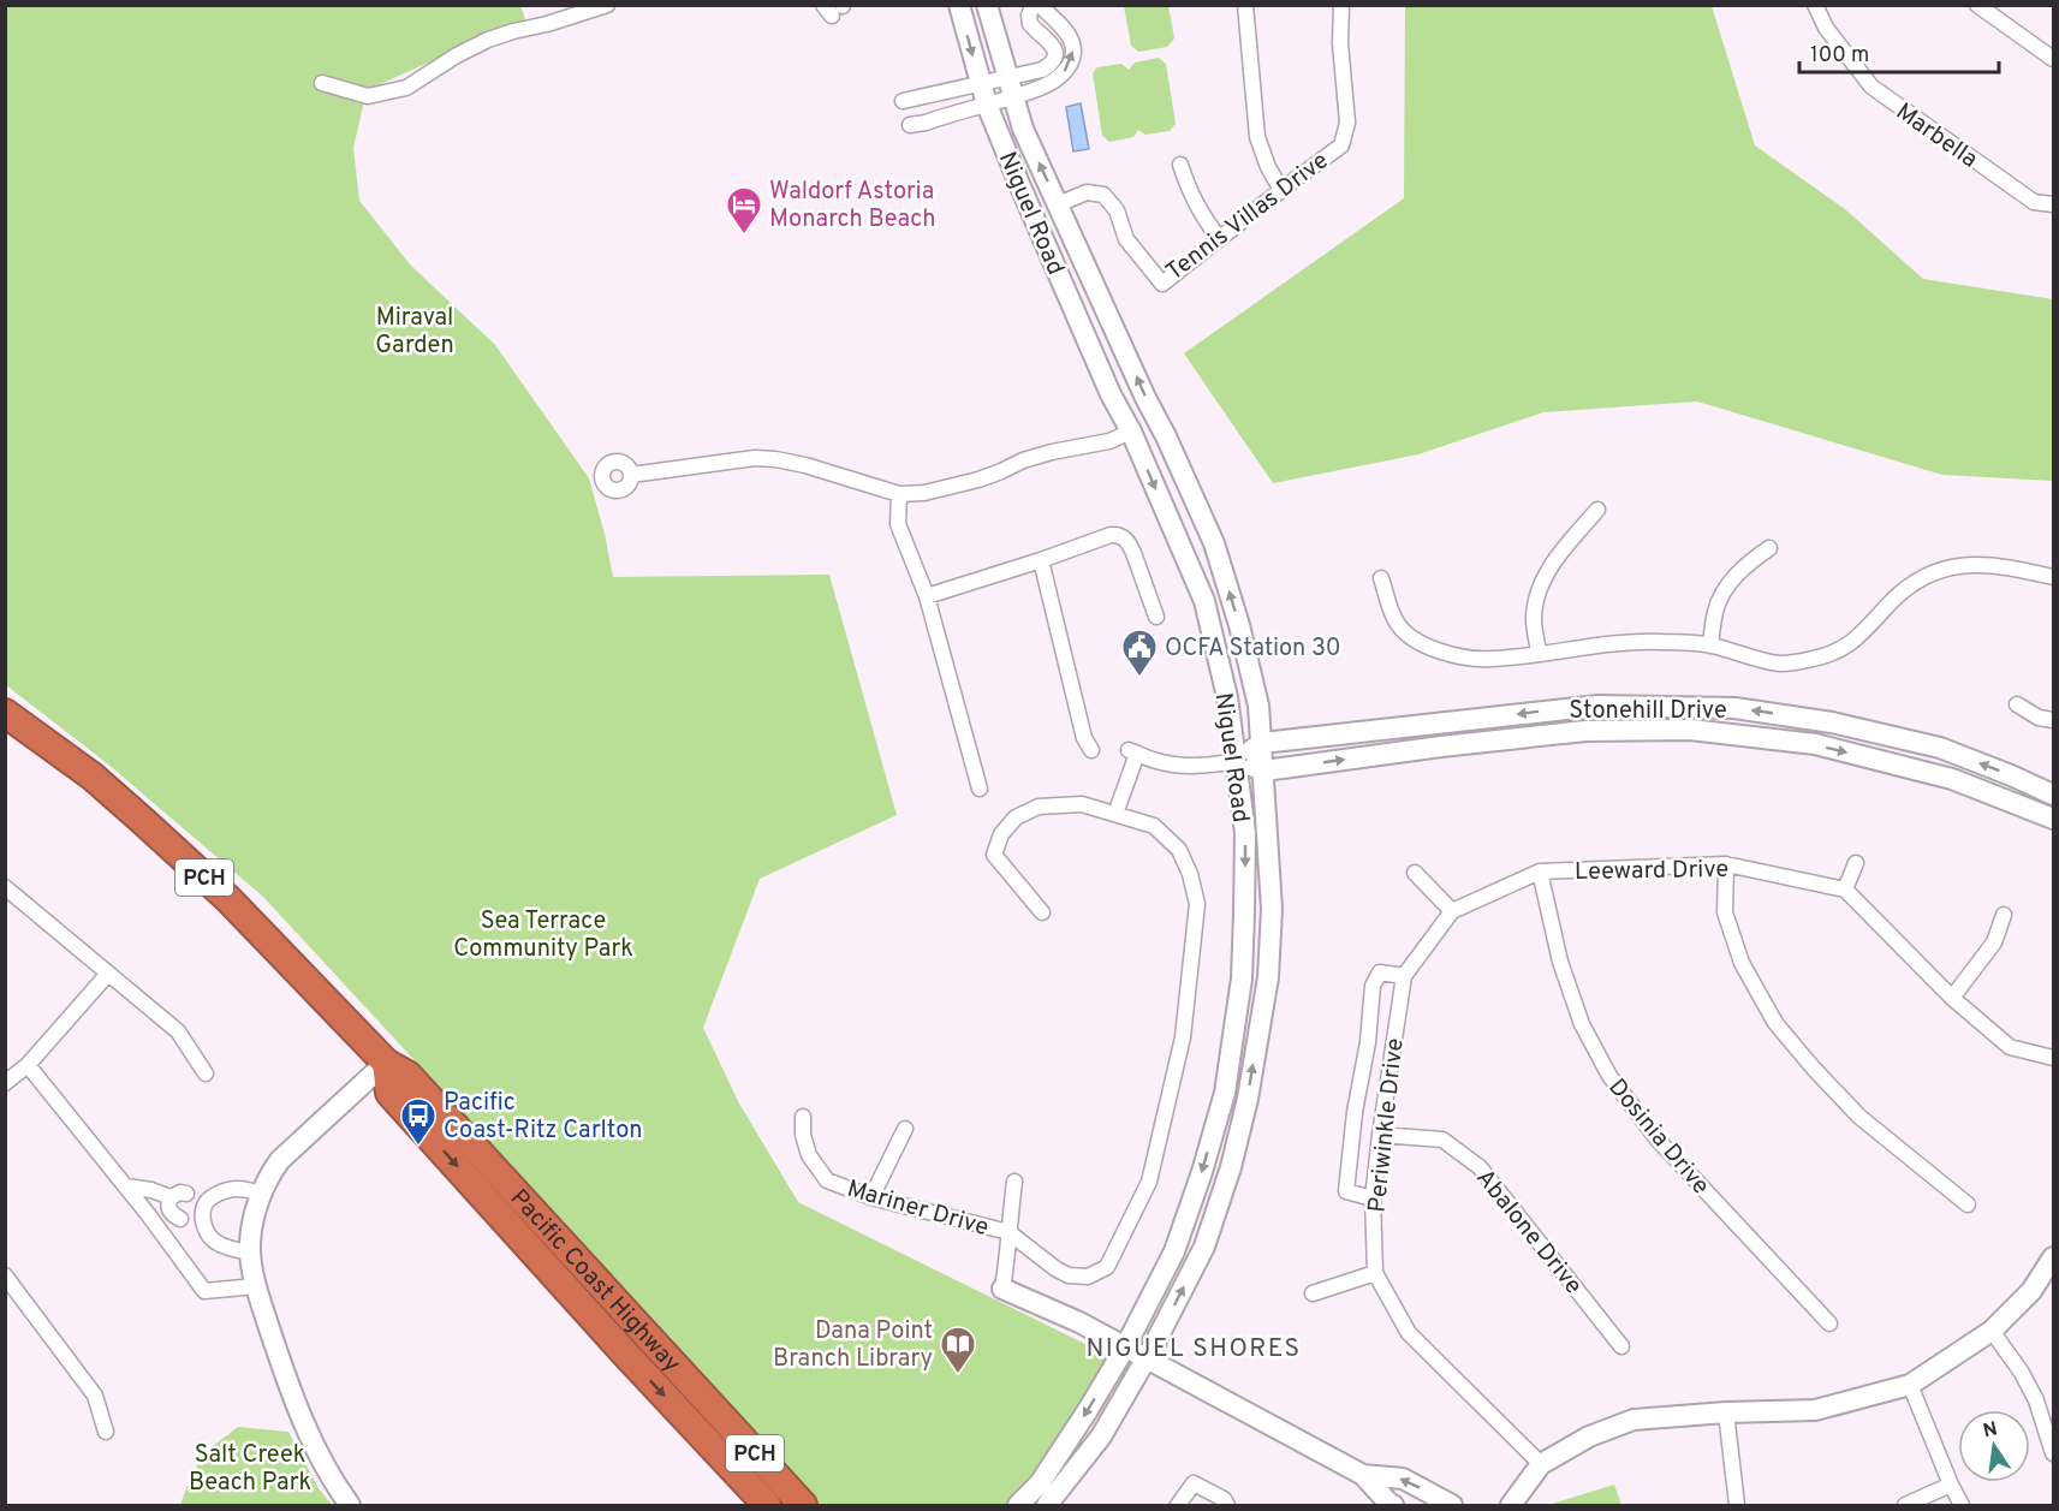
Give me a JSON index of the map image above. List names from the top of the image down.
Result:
{
  "streets": {
    "highway": ["PCH", "Pacific Coast Highway"],
    "main road": ["Niguel Road", "Stonehill Drive", "Mariner Drive"],
    "street": [
      "Marbella",
      "Tennis Villas Drive",
      "Leeward Drive",
      "Periwinkle Drive",
      "Dosinia Drive",
      "Abalone Drive"
    ]
  },
  "crossings": [
    ["Niguel Road", "Tennis Villas Drive"],
    ["Niguel Road", "Stonehill Drive"],
    ["Niguel Road", "Mariner Drive"],
    ["Leeward Drive", "Periwinkle Drive"],
    ["Leeward Drive", "Dosinia Drive"],
    ["Periwinkle Drive", "Abalone Drive"]
  ],
  "districts": ["NIGUEL SHORES"],
  "parks": ["Miraval Garden", "Sea Terrace Community Park", "Salt Creek Beach Park"],
  "places": {
    "hotel": ["Waldorf Astoria Monarch Beach"],
    "public building": ["OCFA Station 30"],
    "bus stop": ["Pacific Coast-Ritz Carlton"],
    "library": ["Dana Point Branch Library"]
  },
  "scale_bar": "100 m",
  "north": "top"
}
